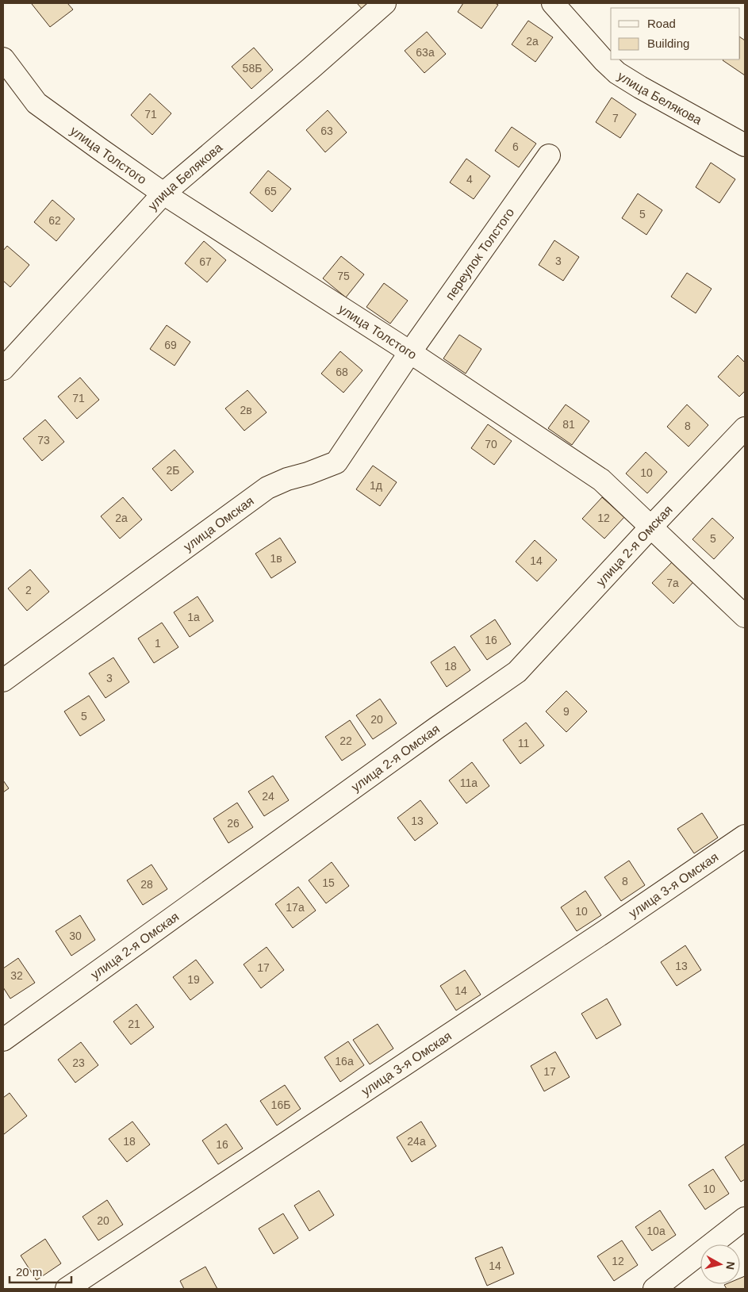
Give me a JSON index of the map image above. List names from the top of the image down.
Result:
{
  "streets": {
    "street": [
      "улица Белякова",
      "улица Толстого",
      "переулок Толстого",
      "улица Омская",
      "улица 2-я Омская",
      "улица 3-я Омская"
    ]
  },
  "crossings": [
    ["улица Белякова", "улица Толстого"],
    ["улица Толстого", "переулок Толстого"],
    ["улица Толстого", "улица Омская"],
    ["улица Толстого", "улица 2-я Омская"],
    ["переулок Толстого", "улица Омская"]
  ],
  "house_numbers": [
    "2а",
    "63а",
    "58Б",
    "71",
    "7",
    "63",
    "6",
    "4",
    "65",
    "5",
    "62",
    "3",
    "67",
    "75",
    "69",
    "68",
    "71",
    "2в",
    "81",
    "8",
    "73",
    "70",
    "2Б",
    "10",
    "1д",
    "2а",
    "12",
    "5",
    "1в",
    "14",
    "7а",
    "2",
    "1а",
    "16",
    "1",
    "18",
    "3",
    "9",
    "5",
    "20",
    "22",
    "11",
    "11а",
    "24",
    "13",
    "26",
    "8",
    "15",
    "28",
    "17а",
    "10",
    "30",
    "13",
    "17",
    "32",
    "19",
    "14",
    "21",
    "16а",
    "23",
    "17",
    "16Б",
    "18",
    "24а",
    "16",
    "10",
    "20",
    "10а",
    "12",
    "14"
  ],
  "legend": ["Road", "Building"],
  "scale_bar": "20 m",
  "north": "right"
}
